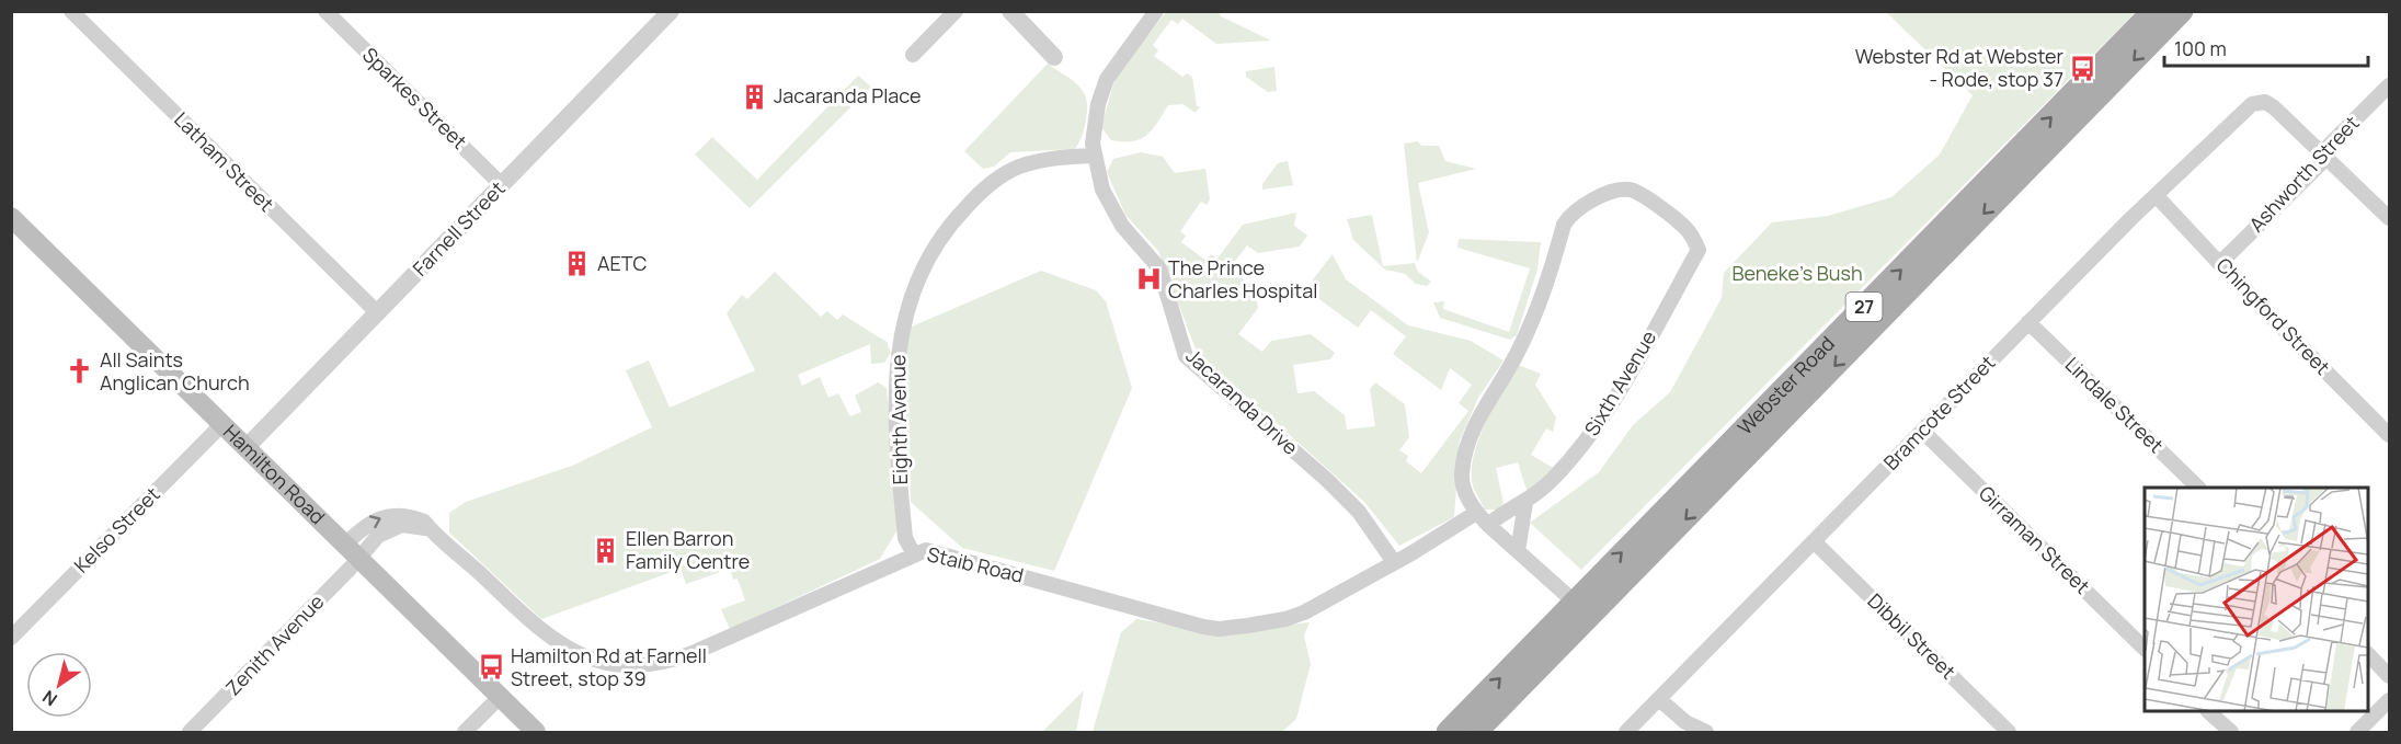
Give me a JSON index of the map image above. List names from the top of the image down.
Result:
{
  "streets": {
    "main road": ["27", "Webster Road", "Hamilton Road"],
    "street": [
      "Sparkes Street",
      "Latham Street",
      "Ashworth Street",
      "Farnell Street",
      "Chingford Street",
      "Sixth Avenue",
      "Jacaranda Drive",
      "Lindale Street",
      "Bramcote Street",
      "Eighth Avenue",
      "Kelso Street",
      "Girraman Street",
      "Staib Road",
      "Dibbil Street",
      "Zenith Avenue"
    ]
  },
  "crossings": [
    ["Sparkes Street", "Farnell Street"],
    ["Latham Street", "Farnell Street"],
    ["Ashworth Street", "Chingford Street"],
    ["Ashworth Street", "Bramcote Street"],
    ["Farnell Street", "Hamilton Road"],
    ["Chingford Street", "Bramcote Street"],
    ["Sixth Avenue", "Staib Road"],
    ["Jacaranda Drive", "Eighth Avenue"],
    ["Jacaranda Drive", "Staib Road"],
    ["Lindale Street", "Bramcote Street"],
    ["Bramcote Street", "Girraman Street"],
    ["Bramcote Street", "Dibbil Street"],
    ["Eighth Avenue", "Staib Road"],
    ["Hamilton Road", "Kelso Street"],
    ["Hamilton Road", "Staib Road"],
    ["Hamilton Road", "Zenith Avenue"]
  ],
  "parks": ["Beneke's Bush"],
  "places": {
    "bus stop": ["Webster Rd at Webster - Rode, stop 37", "Hamilton Rd at Farnell Street, stop 39"],
    "building": ["Jacaranda Place", "AETC", "Ellen Barron Family Centre"],
    "hospital": ["The Prince Charles Hospital"],
    "church": ["All Saints Anglican Church"]
  },
  "scale_bar": "100 m",
  "north": "bottom left"
}
